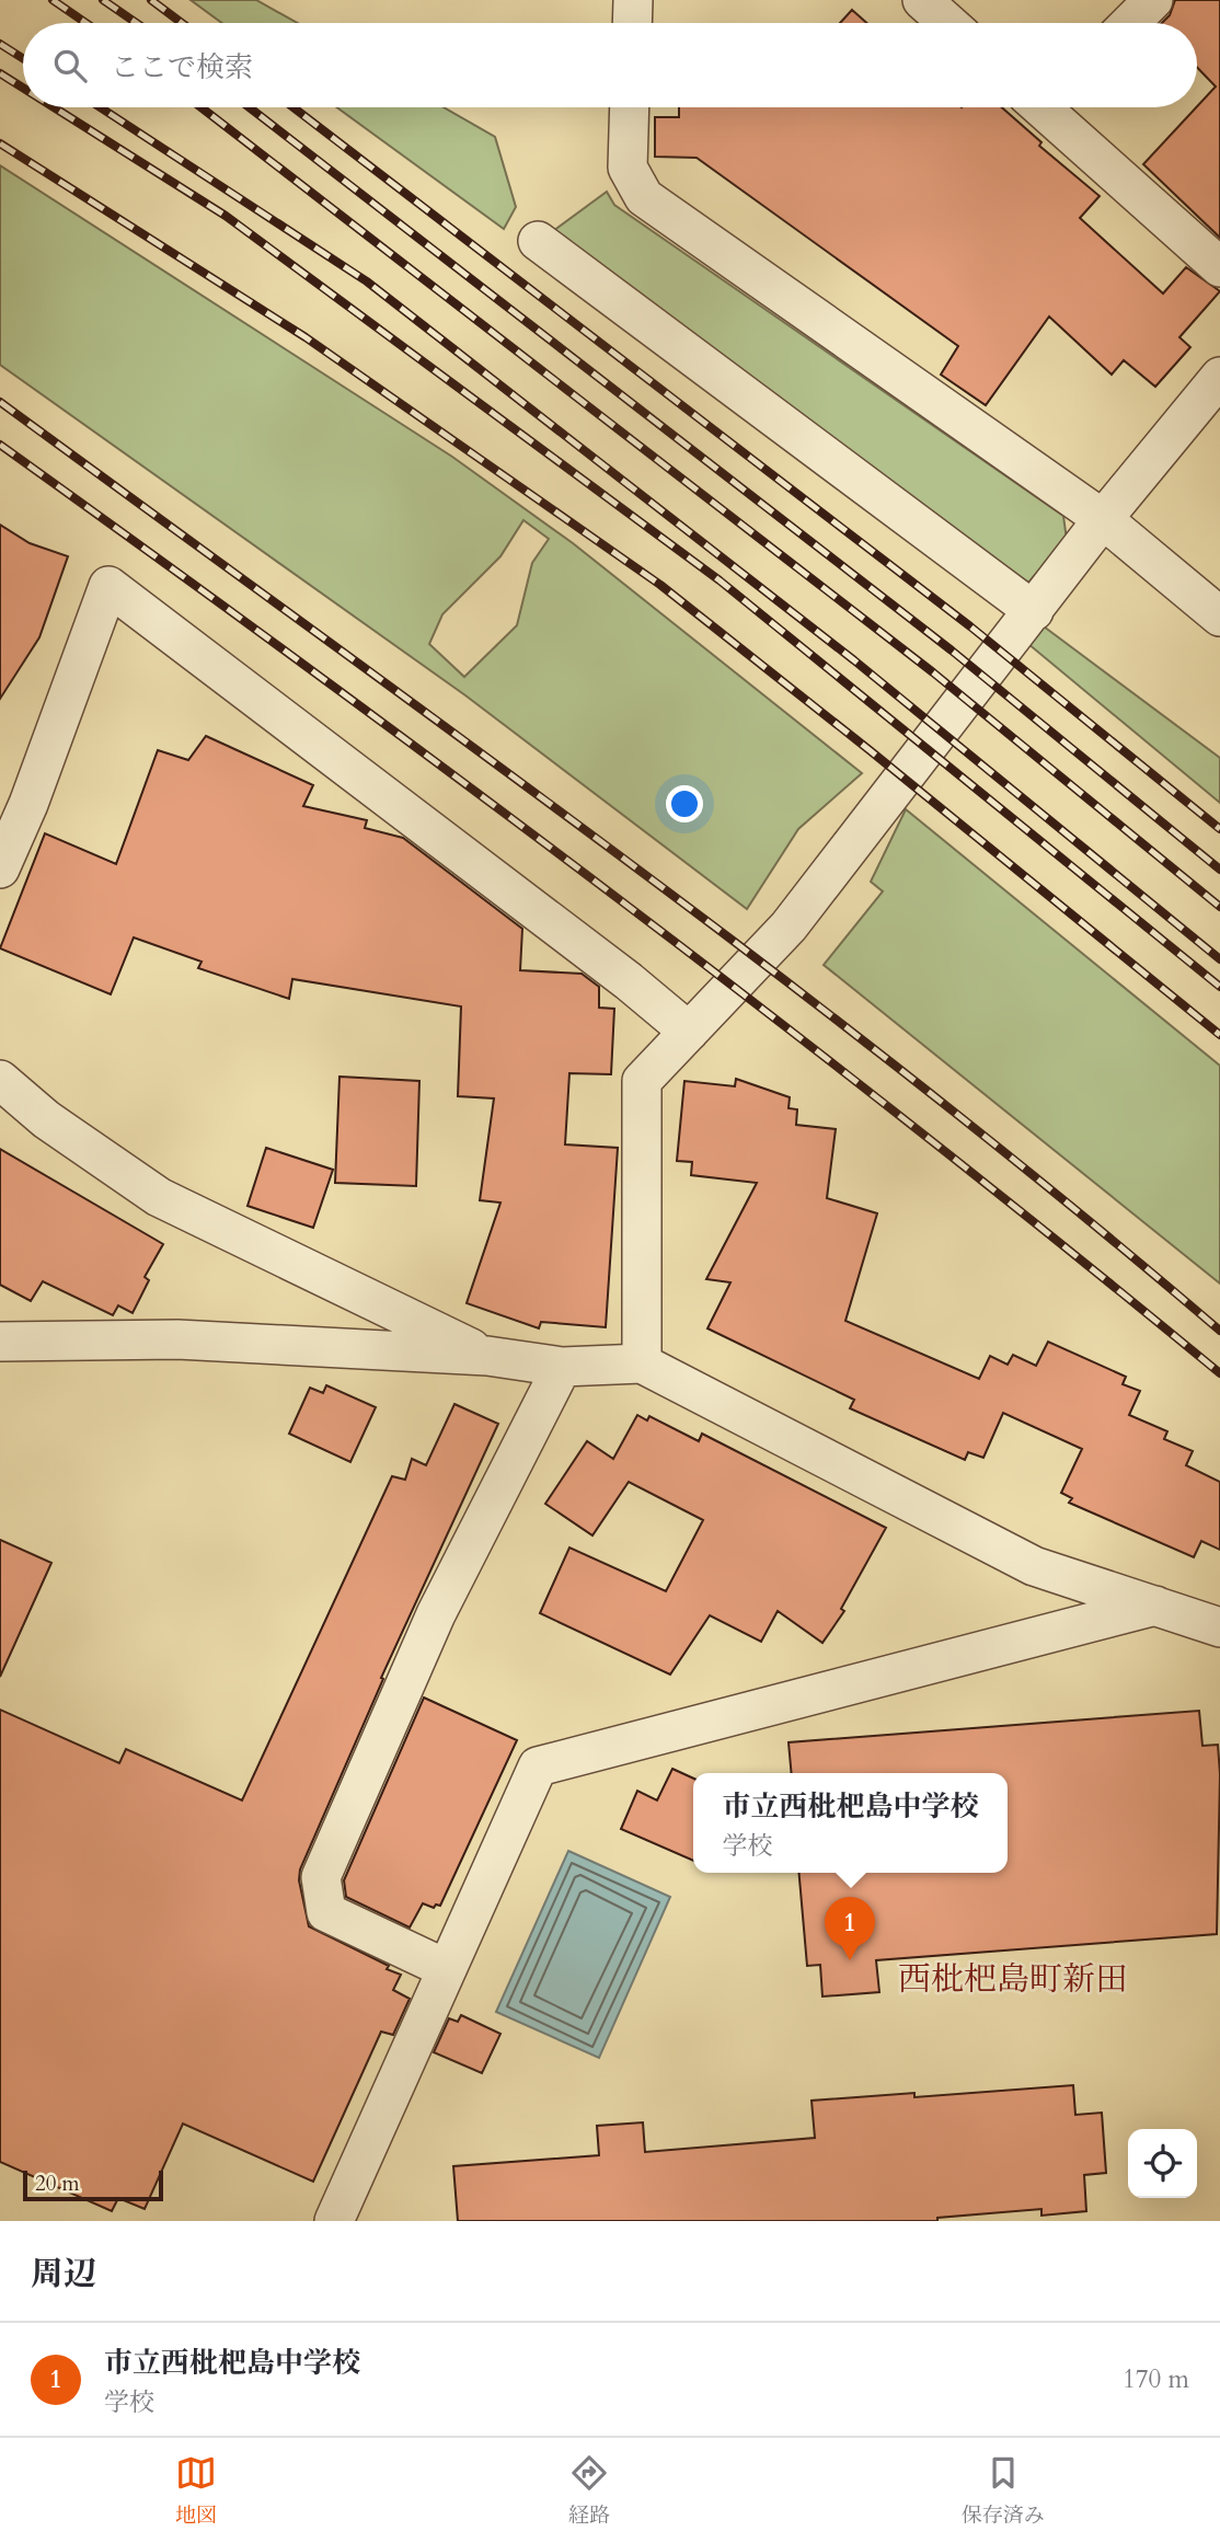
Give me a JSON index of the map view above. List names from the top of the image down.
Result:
{
  "districts": ["西枇杷島町新田"],
  "scale_bar": "20 m",
  "page": {
    "search": "ここで検索",
    "popup": ["市立西枇杷島中学校", "学校"],
    "pins": "1",
    "scale": "20 m",
    "heading": "周辺",
    "list": [
      {
        "mark": "1",
        "name": "市立西枇杷島中学校",
        "note": "学校",
        "value": "170 m"
      }
    ],
    "nav": ["地図", "経路", "保存済み"]
  }
}
